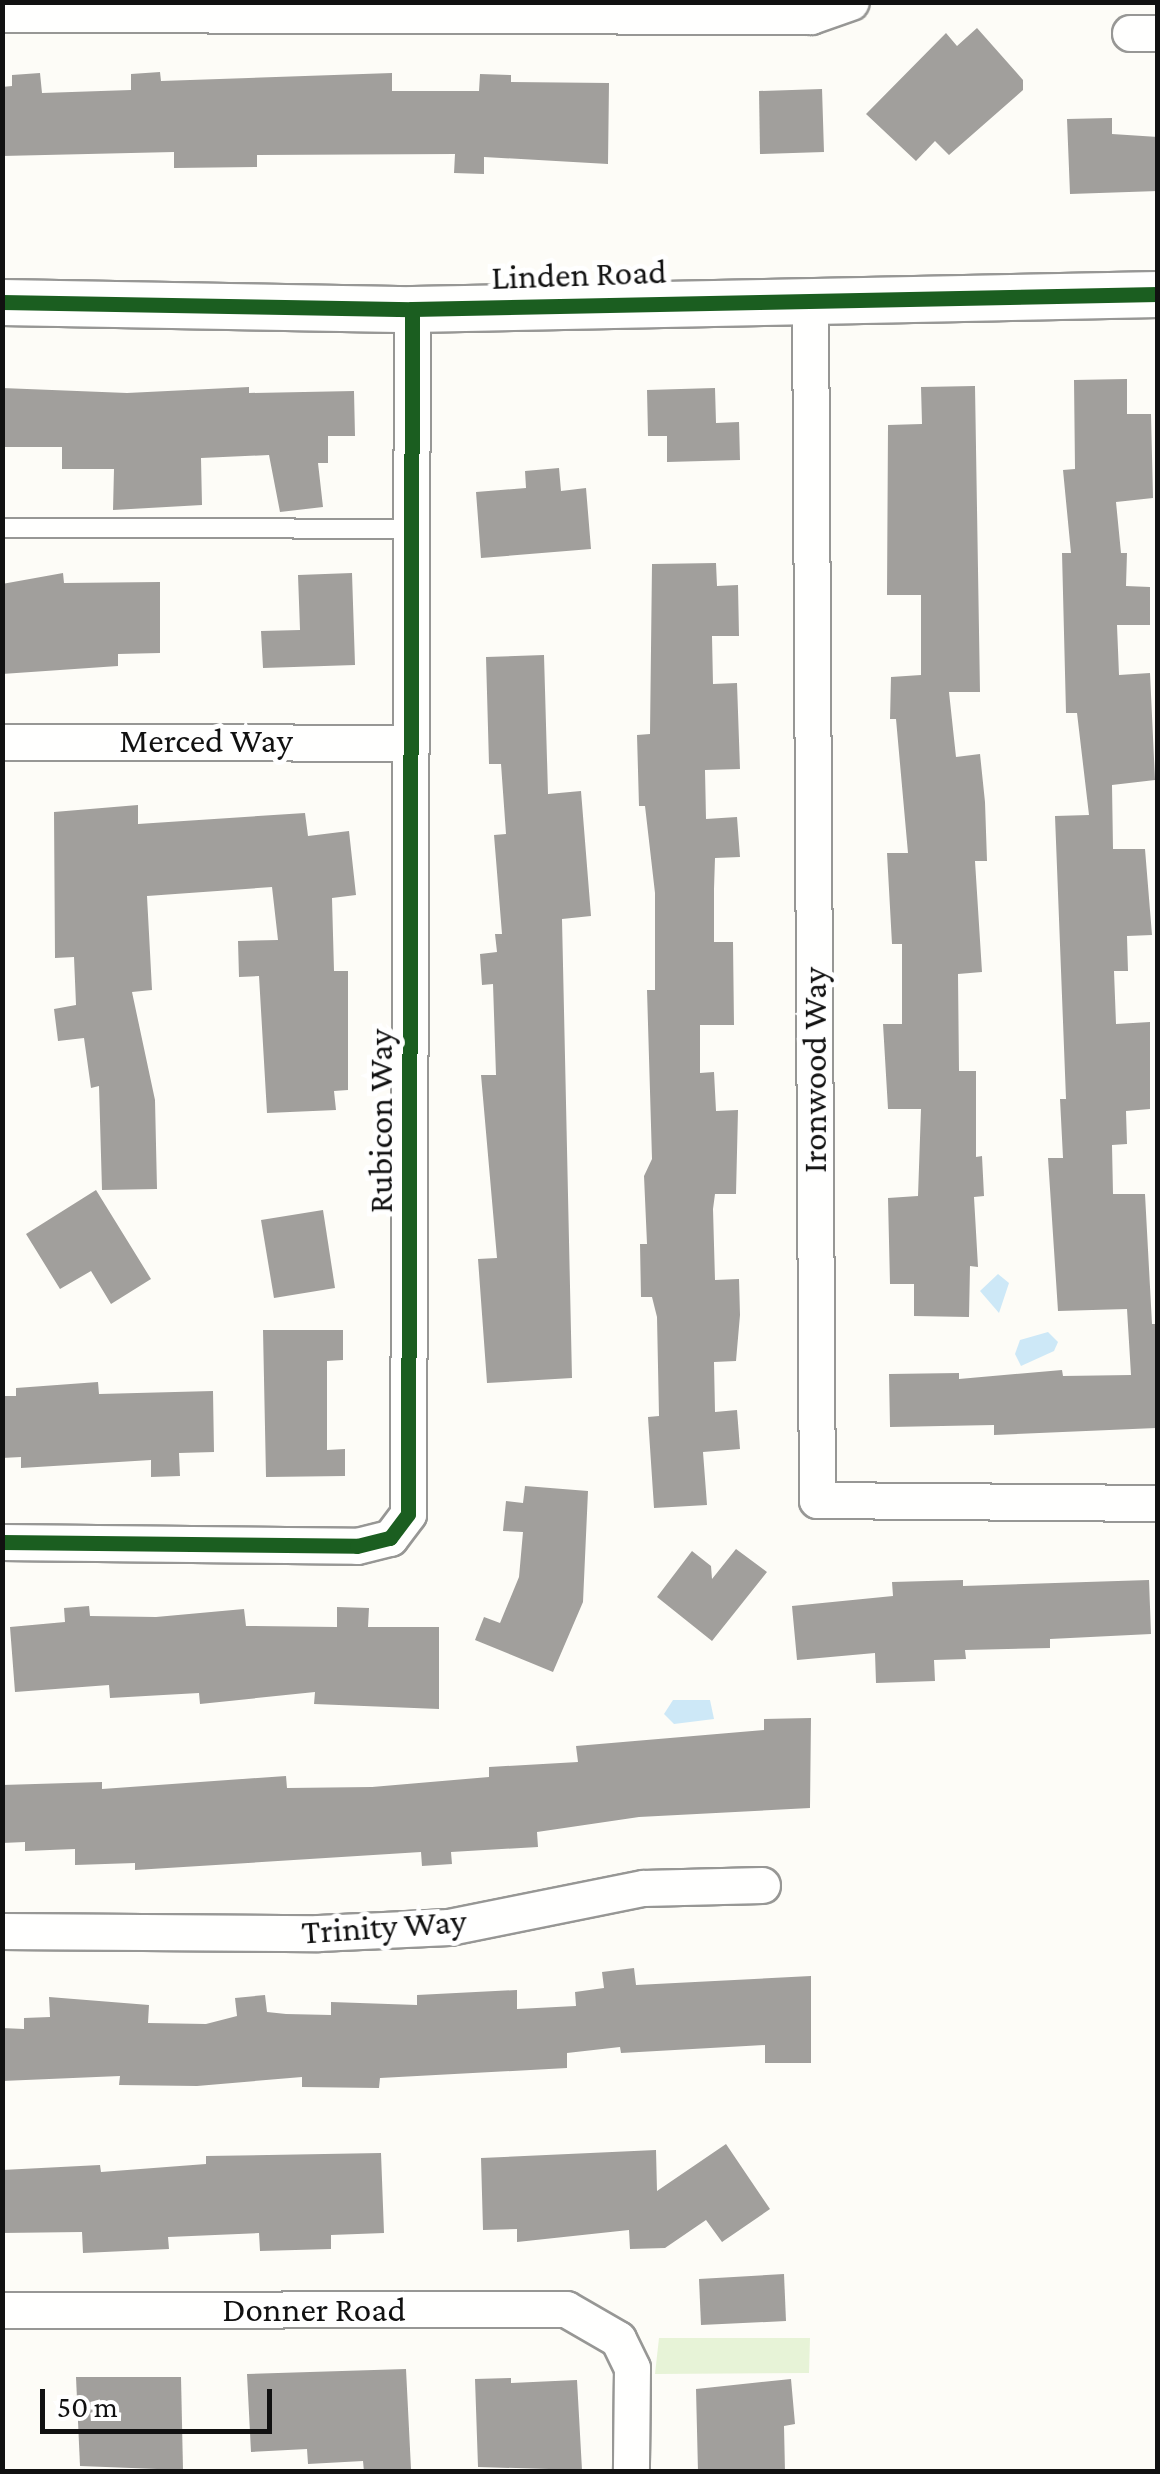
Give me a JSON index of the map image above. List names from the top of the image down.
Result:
{
  "streets": {
    "street": [
      "Linden Road",
      "Merced Way",
      "Ironwood Way",
      "Rubicon Way",
      "Trinity Way",
      "Donner Road"
    ]
  },
  "crossings": [
    ["Linden Road", "Ironwood Way"],
    ["Linden Road", "Rubicon Way"],
    ["Merced Way", "Rubicon Way"]
  ],
  "scale_bar": "50 m"
}
